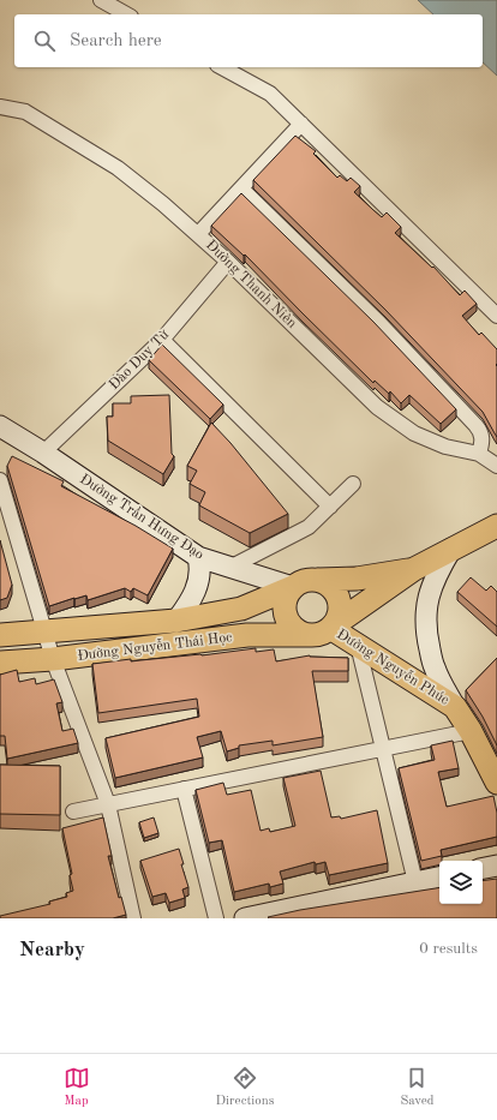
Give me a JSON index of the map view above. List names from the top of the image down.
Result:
{
  "streets": {
    "main road": ["Đường Nguyễn Thái Học", "Đường Nguyễn Phúc"],
    "street": ["Đường Thanh Niên", "Đào Duy Từ", "Đường Trần Hưng Đạo"]
  },
  "crossings": [
    ["Đường Thanh Niên", "Đào Duy Từ"],
    ["Đào Duy Từ", "Đường Trần Hưng Đạo"],
    ["Đường Trần Hưng Đạo", "Đường Nguyễn Thái Học"],
    ["Đường Trần Hưng Đạo", "Đường Nguyễn Phúc"],
    ["Đường Nguyễn Thái Học", "Đường Nguyễn Phúc"]
  ],
  "page": {
    "search": "Search here",
    "heading": ["Nearby", "0 results"],
    "nav": ["Map", "Directions", "Saved"]
  }
}
